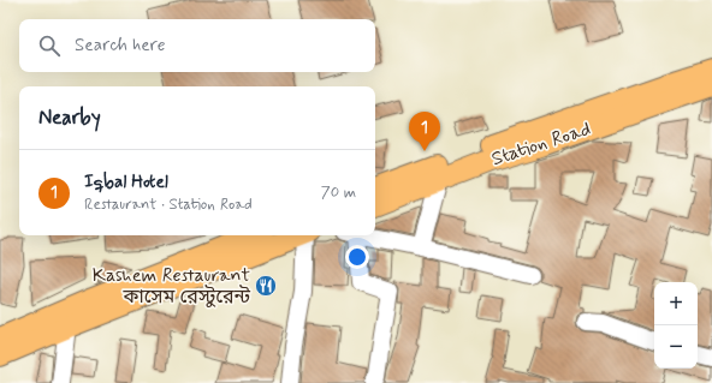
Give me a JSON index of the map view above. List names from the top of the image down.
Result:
{
  "streets": {
    "main road": ["Station Road"]
  },
  "places": {
    "restaurant": ["Kashem Restaurant কাসেম রেস্টুরেন্ট"]
  },
  "page": {
    "search": "Search here",
    "heading": "Nearby",
    "pins": "1",
    "list": [
      {
        "mark": "1",
        "name": "Iqbal Hotel",
        "note": "Restaurant · Station Road",
        "value": "70 m"
      }
    ],
    "map_buttons": ["+", "−"]
  }
}
